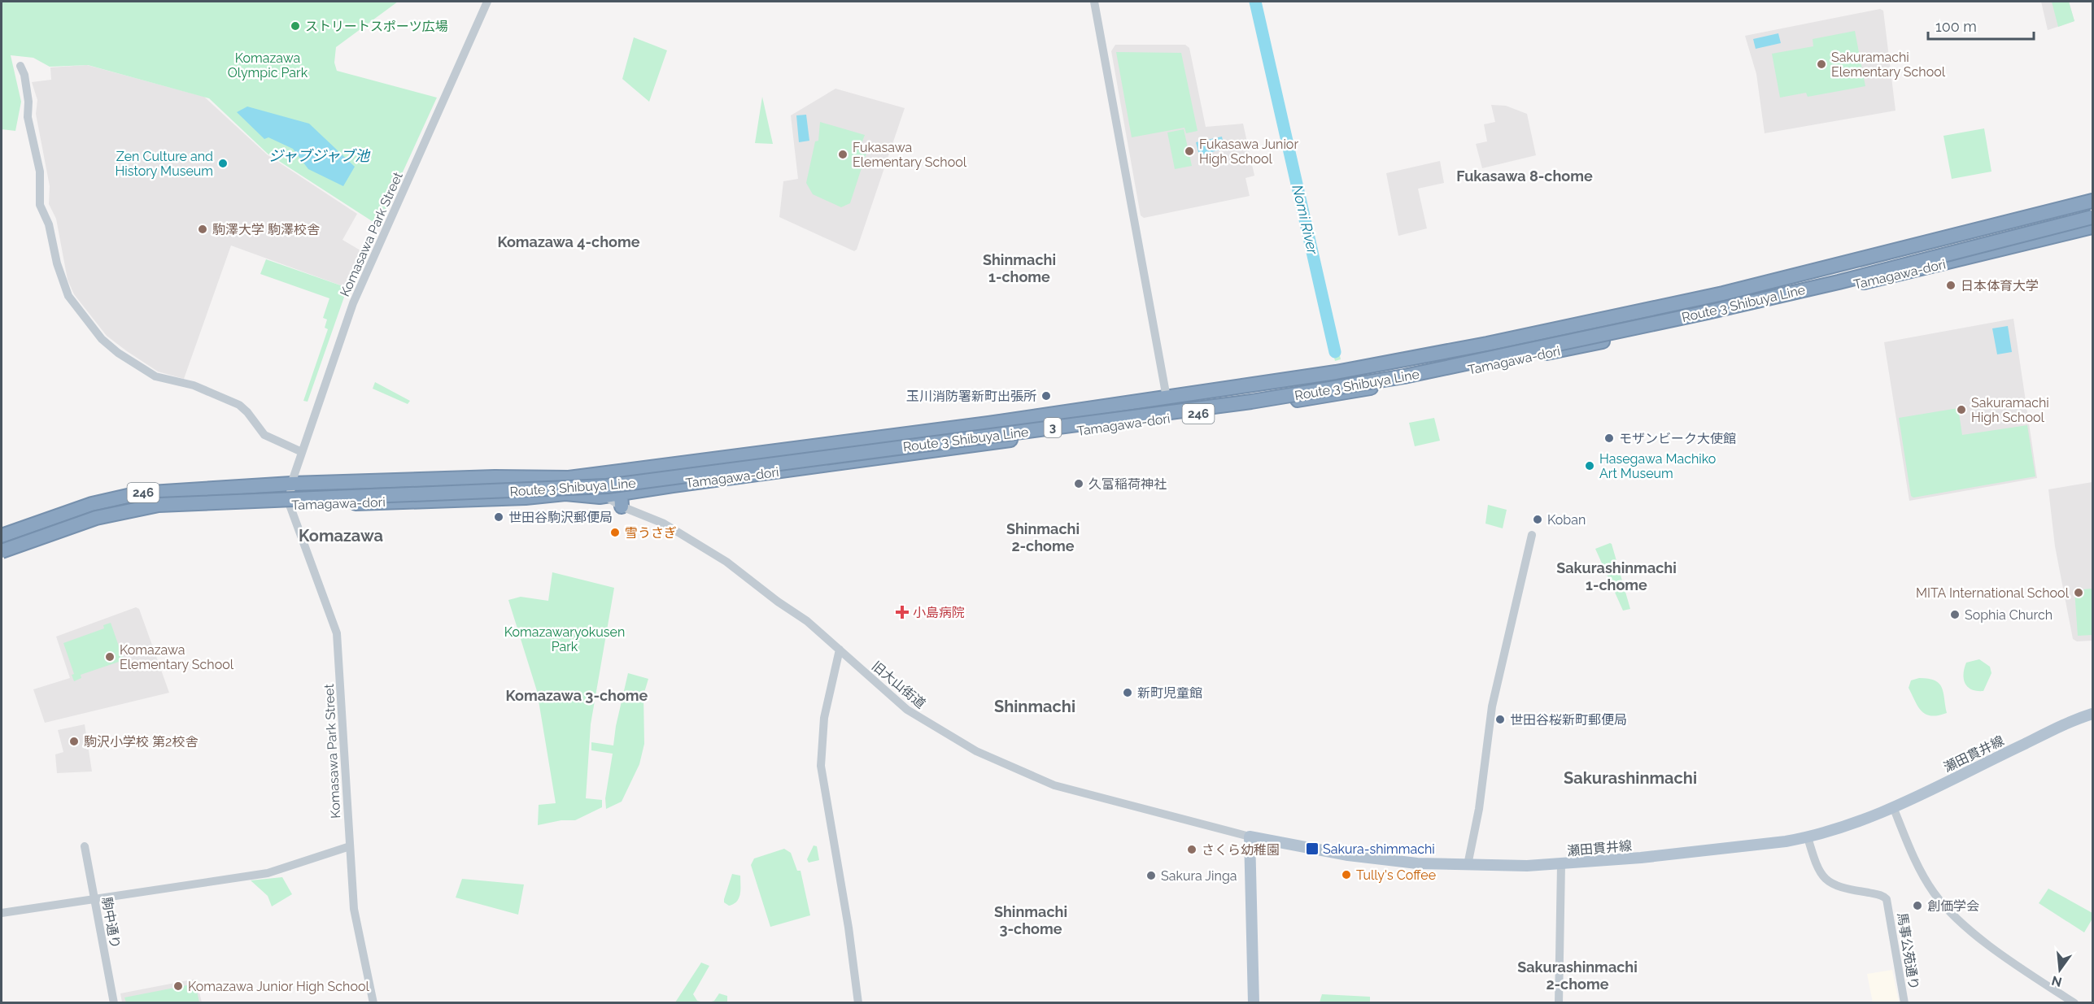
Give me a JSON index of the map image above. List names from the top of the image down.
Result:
{
  "streets": {
    "highway": [
      "Tamagawa-dori",
      "Route 3 Shibuya Line",
      "246",
      "3"
    ],
    "main road": ["瀬田貫井線"],
    "street": [
      "Komasawa Park Street",
      "旧大山街道",
      "駒中通り",
      "馬事公苑通り"
    ]
  },
  "crossings": [
    ["Komasawa Park Street", "Tamagawa-dori"],
    ["Tamagawa-dori", "旧大山街道"],
    ["旧大山街道", "瀬田貫井線"],
    ["瀬田貫井線", "馬事公苑通り"]
  ],
  "districts": [
    "Fukasawa 8-chome",
    "Komazawa 4-chome",
    "Shinmachi 1-chome",
    "Shinmachi 2-chome",
    "Komazawa",
    "Sakurashinmachi 1-chome",
    "Komazawa 3-chome",
    "Shinmachi",
    "Sakurashinmachi",
    "Shinmachi 3-chome",
    "Sakurashinmachi 2-chome"
  ],
  "water": ["ジャブジャブ池", "Nomi River"],
  "parks": ["Komazawa Olympic Park", "Komazawaryokusen Park"],
  "places": {
    "other": [
      "ストリートスポーツ広場",
      "Sakuramachi Elementary School",
      "Fukasawa Junior High School",
      "Fukasawa Elementary School",
      "Zen Culture and History Museum",
      "駒澤大学 駒澤校舎",
      "日本体育大学",
      "玉川消防署新町出張所",
      "Sakuramachi High School",
      "モザンビーク大使館",
      "Hasegawa Machiko Art Museum",
      "久富稲荷神社",
      "世田谷駒沢郵便局",
      "Koban",
      "雪うさぎ",
      "MITA International School",
      "Sophia Church",
      "Komazawa Elementary School",
      "新町児童館",
      "世田谷桜新町郵便局",
      "駒沢小学校 第2校舎",
      "さくら幼稚園",
      "Tully's Coffee",
      "Sakura Jinga",
      "創価学会",
      "Komazawa Junior High School"
    ],
    "health": ["小島病院"],
    "transit": ["Sakura-shimmachi"]
  },
  "scale_bar": "100 m",
  "north": "bottom"
}
